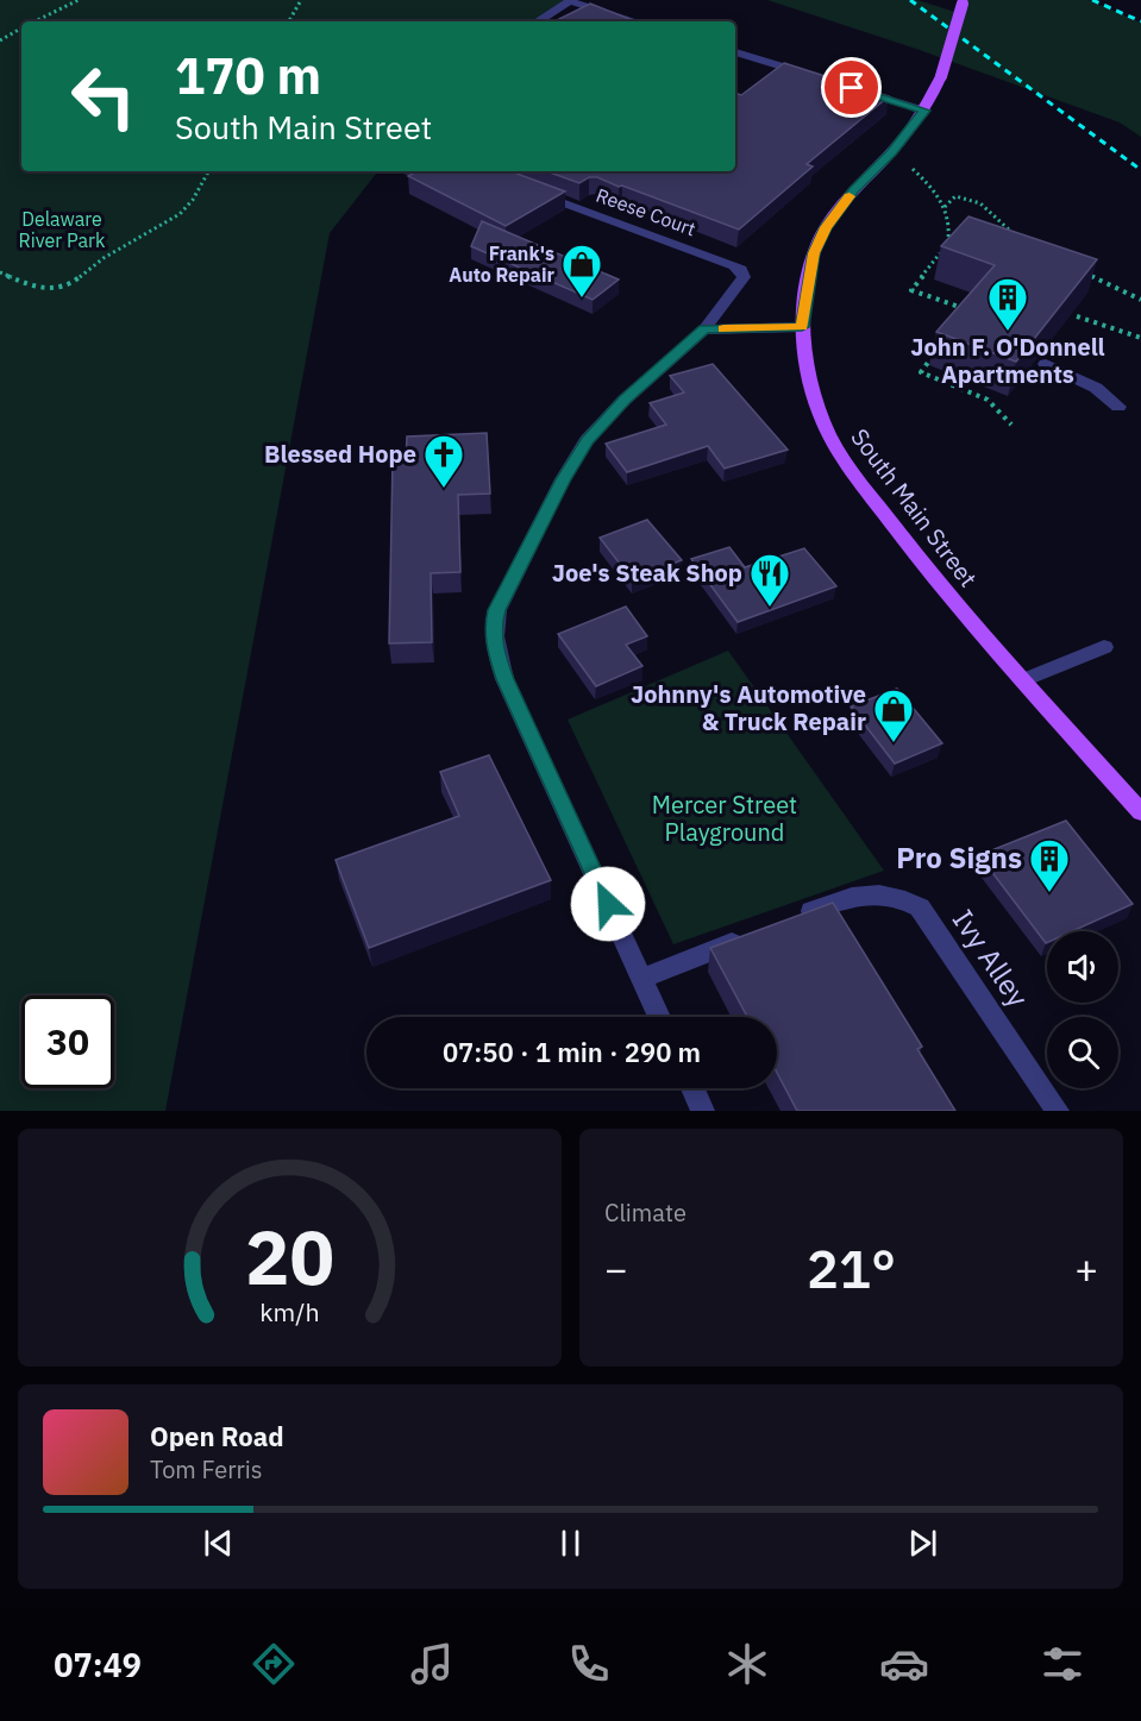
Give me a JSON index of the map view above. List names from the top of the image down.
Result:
{
  "streets": {
    "main road": ["South Main Street"],
    "street": ["Reese Court", "Ivy Alley"]
  },
  "parks": ["Delaware River Park", "Mercer Street Playground"],
  "places": {
    "shop": ["Frank's Auto Repair", "Johnny's Automotive & Truck Repair"],
    "building": ["John F. O'Donnell Apartments", "Pro Signs"],
    "church": ["Blessed Hope"],
    "restaurant": ["Joe's Steak Shop"]
  },
  "page": {
    "turn": ["170 m", "South Main Street"],
    "limit": "30",
    "trip": "07:50 · 1 min · 290 m",
    "tile": "Climate",
    "heat": ["−", "21°", "+"],
    "song": ["Open Road", "Tom Ferris"],
    "tabs": "07:49",
    "gauge": ["20", "km/h"]
  }
}
